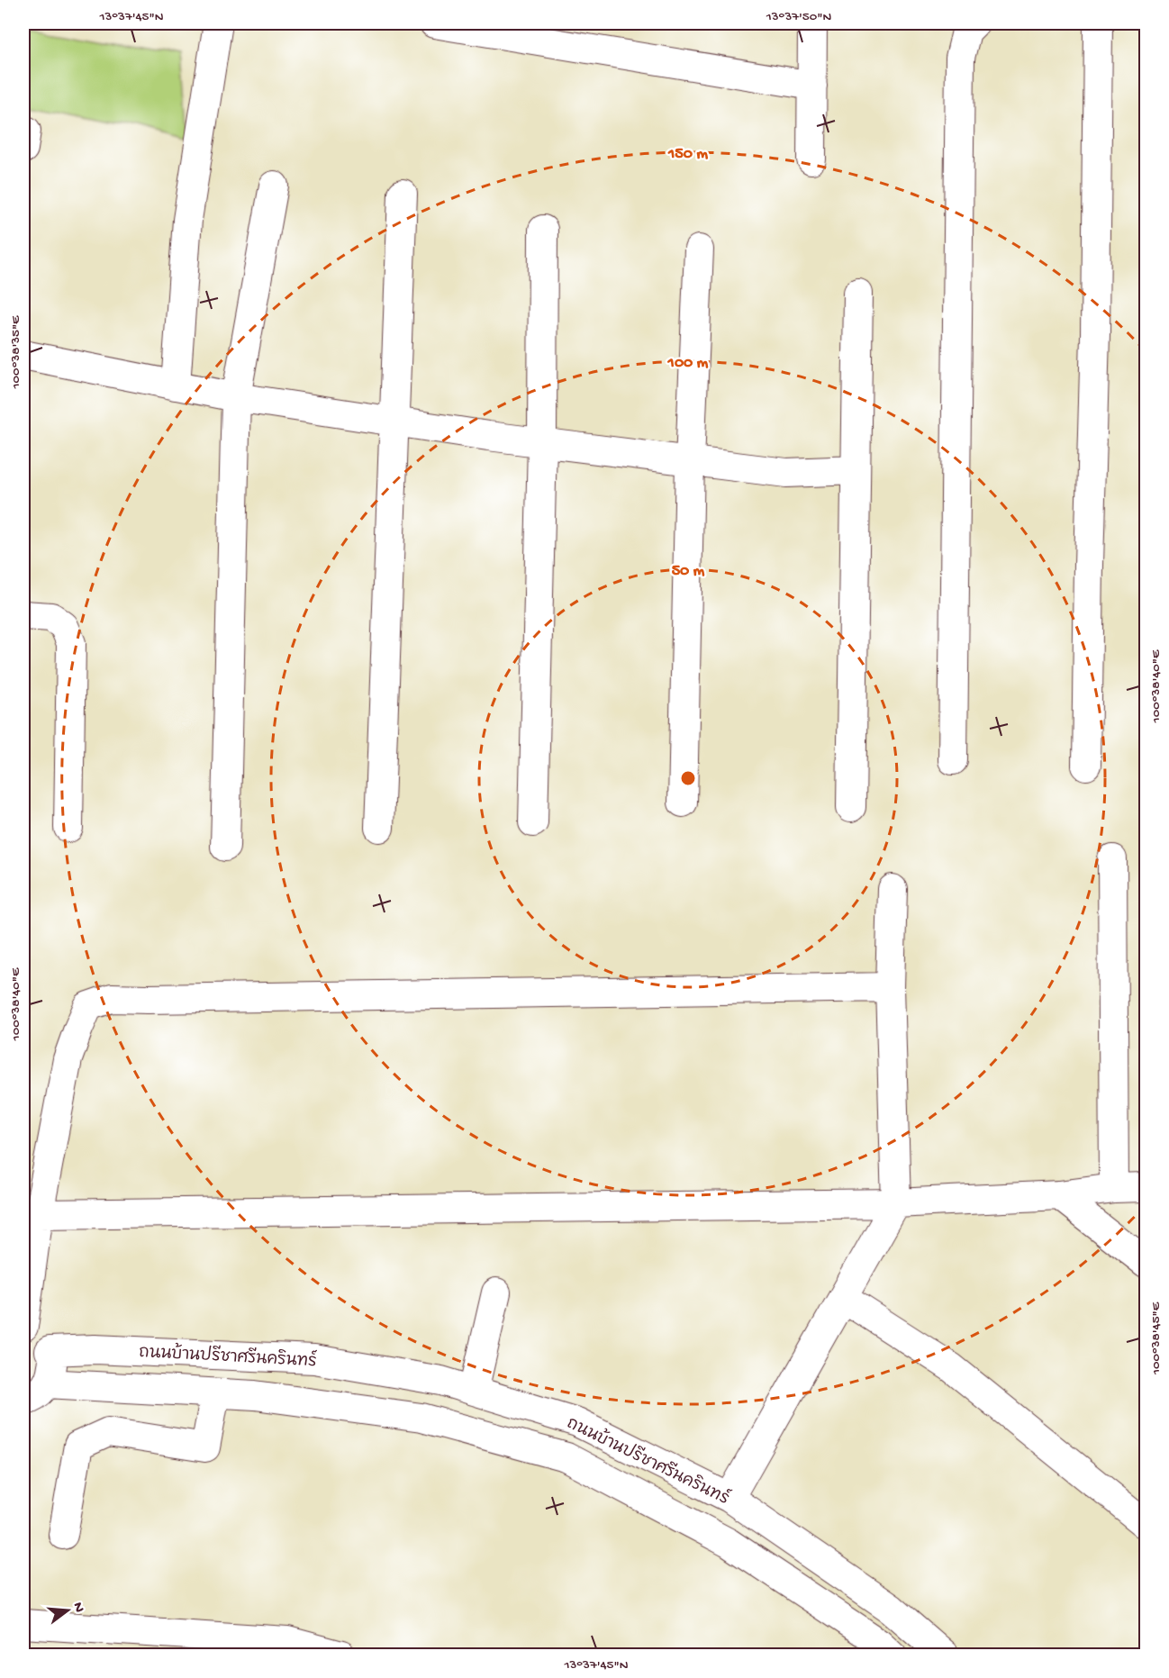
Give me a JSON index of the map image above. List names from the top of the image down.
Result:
{
  "streets": {
    "street": ["ถนนบ้านปรีชาศรีนครินทร์"]
  },
  "north": "right",
  "coordinates": [
    "13°37'45\"N",
    "13°37'50\"N",
    "100°38'35\"E",
    "100°38'40\"E",
    "100°38'45\"E"
  ],
  "rings": ["150 m", "100 m", "50 m"]
}
